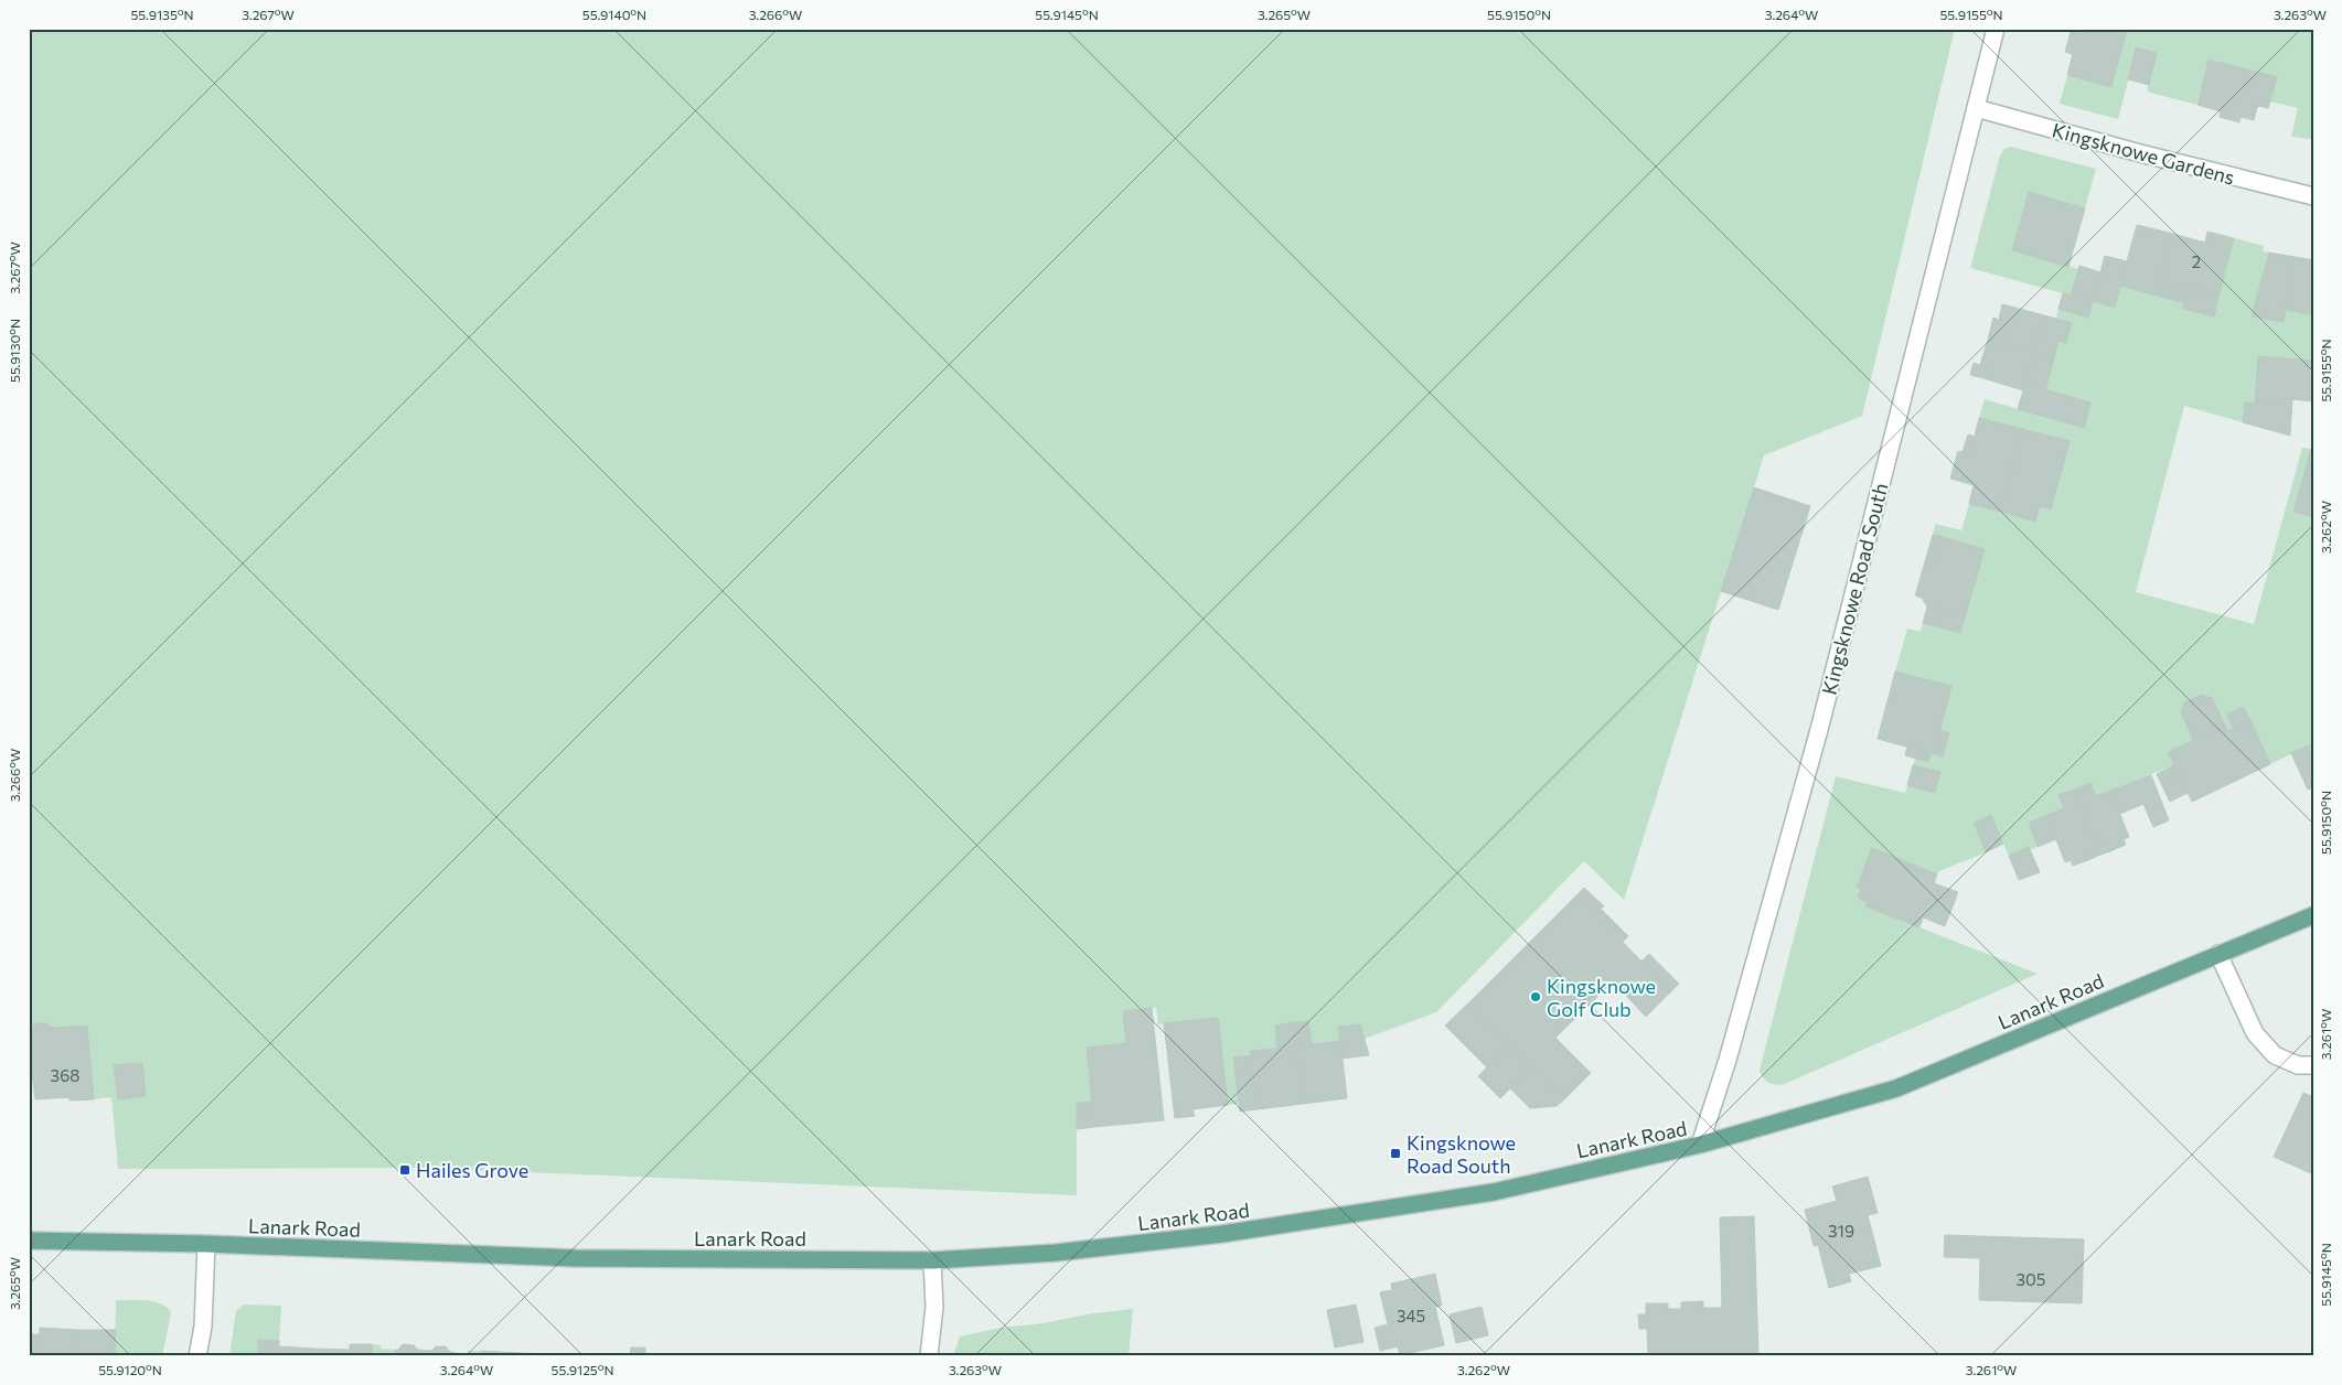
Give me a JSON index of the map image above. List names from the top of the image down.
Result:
{
  "streets": {
    "main road": ["Lanark Road"],
    "street": ["Kingsknowe Gardens", "Kingsknowe Road South"]
  },
  "crossings": [
    ["Kingsknowe Gardens", "Kingsknowe Road South"],
    ["Kingsknowe Road South", "Lanark Road"]
  ],
  "places": {
    "other": ["Kingsknowe Golf Club"],
    "transit": ["Kingsknowe Road South", "Hailes Grove"]
  },
  "house_numbers": [
    "2",
    "368",
    "319",
    "305",
    "345"
  ],
  "coordinates": [
    "55.9135°N",
    "3.267°W",
    "55.9140°N",
    "3.266°W",
    "55.9145°N",
    "3.265°W",
    "55.9150°N",
    "3.264°W",
    "55.9155°N",
    "3.263°W",
    "55.9130°N",
    "3.262°W",
    "3.261°W",
    "55.9120°N",
    "55.9125°N"
  ]
}
